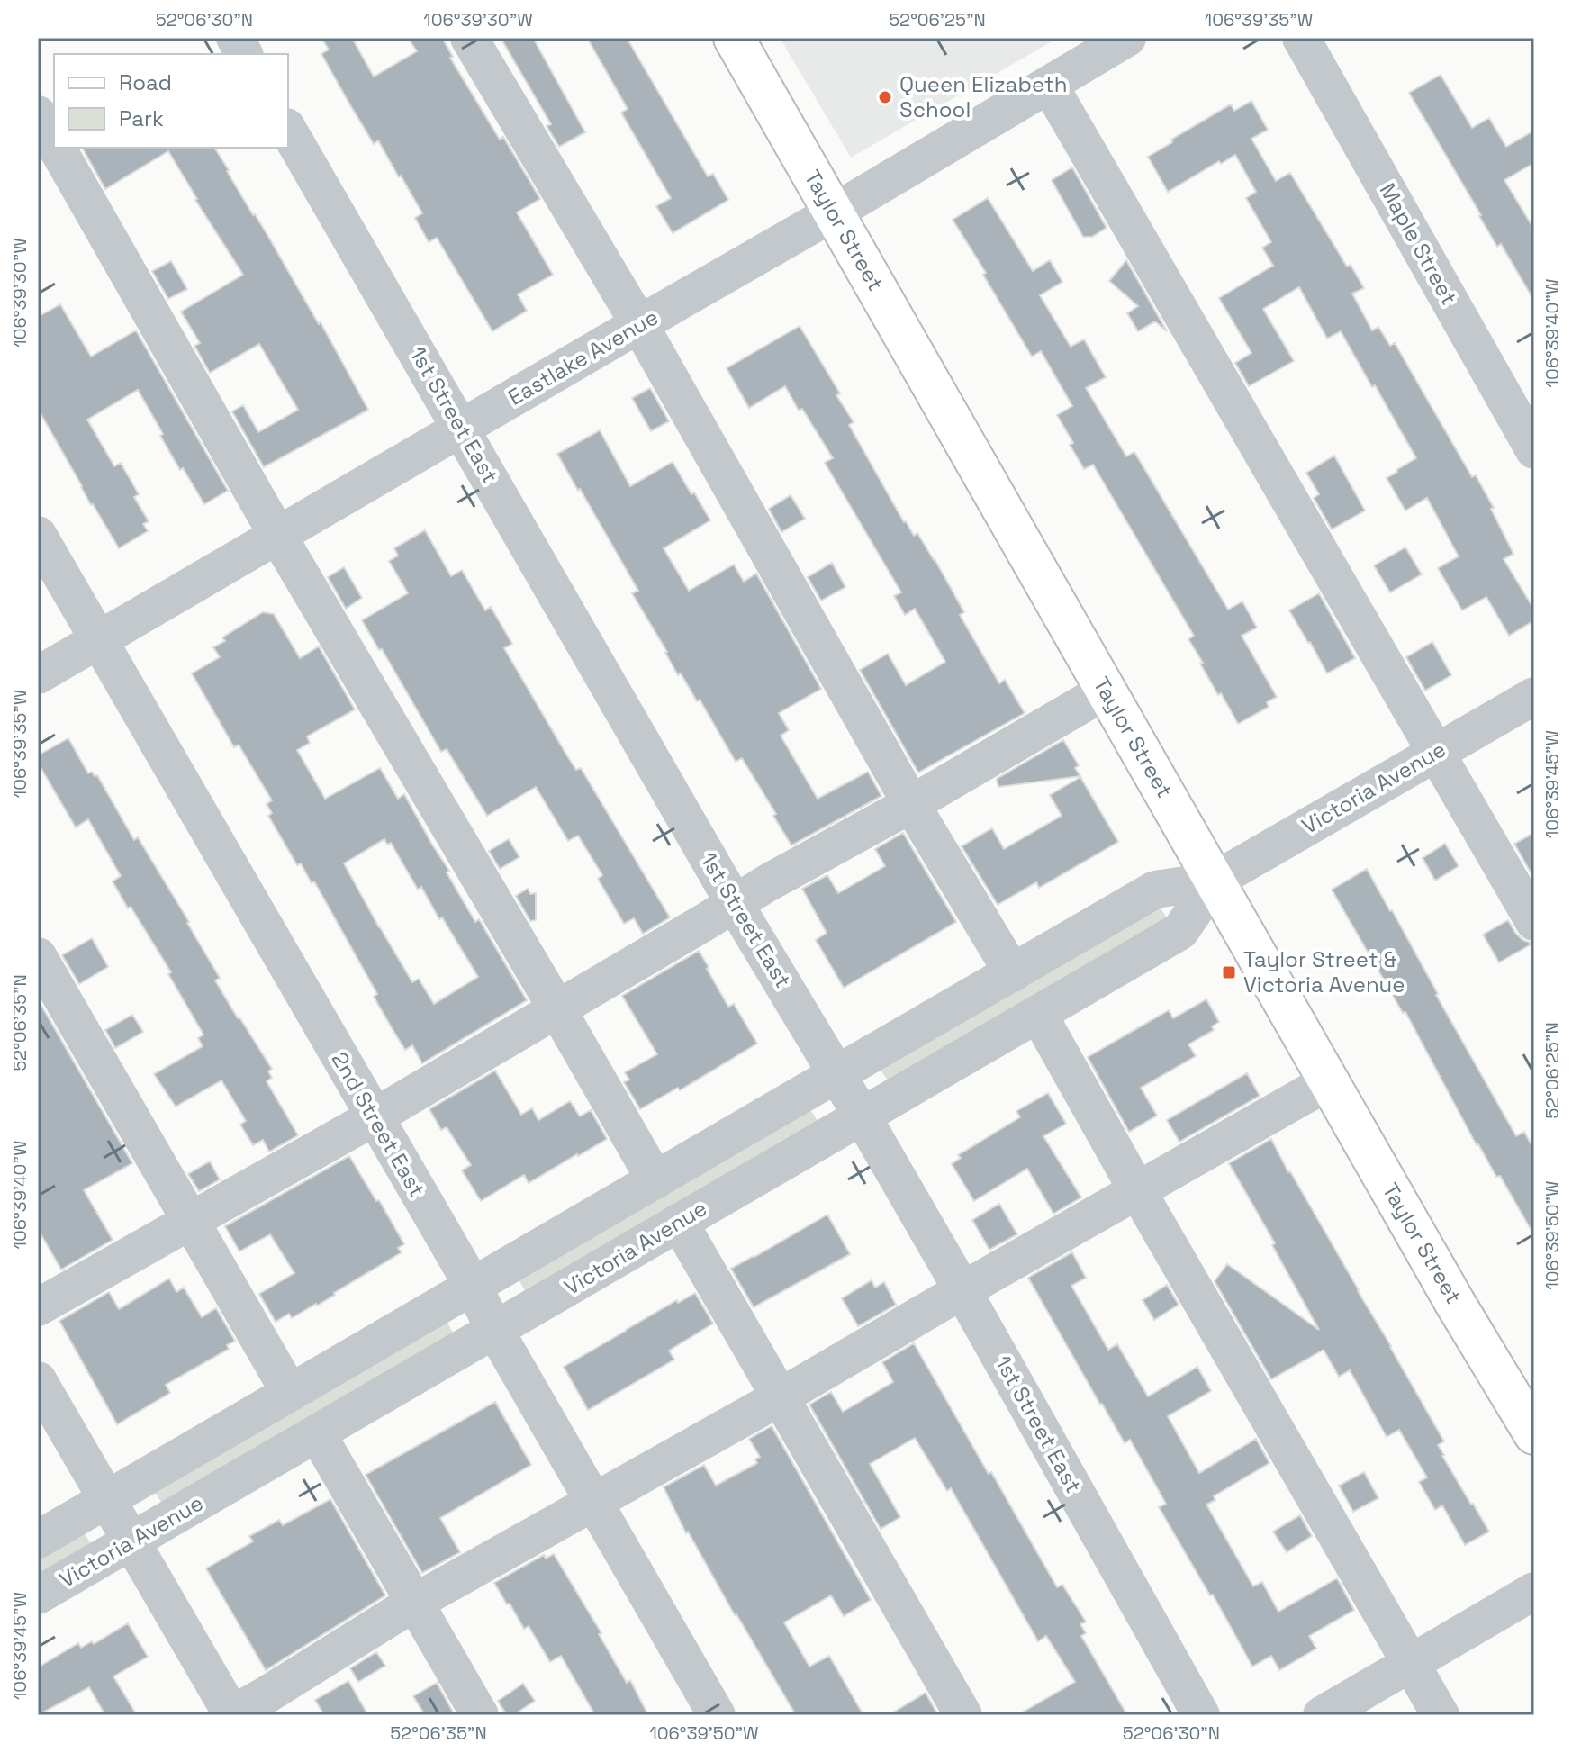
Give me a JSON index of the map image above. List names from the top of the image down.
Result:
{
  "streets": {
    "main road": ["Taylor Street"],
    "street": [
      "Maple Street",
      "Eastlake Avenue",
      "1st Street East",
      "Victoria Avenue",
      "2nd Street East"
    ]
  },
  "crossings": [
    ["Taylor Street", "Eastlake Avenue"],
    ["Taylor Street", "Victoria Avenue"],
    ["Eastlake Avenue", "1st Street East"],
    ["Eastlake Avenue", "2nd Street East"],
    ["1st Street East", "Victoria Avenue"],
    ["Victoria Avenue", "2nd Street East"]
  ],
  "places": {
    "other": ["Queen Elizabeth School"],
    "transit": ["Taylor Street & Victoria Avenue"]
  },
  "legend": ["Road", "Park"],
  "coordinates": [
    "52°06'30\"N",
    "106°39'30\"W",
    "52°06'25\"N",
    "106°39'35\"W",
    "106°39'40\"W",
    "106°39'45\"W",
    "52°06'35\"N",
    "106°39'50\"W"
  ]
}
